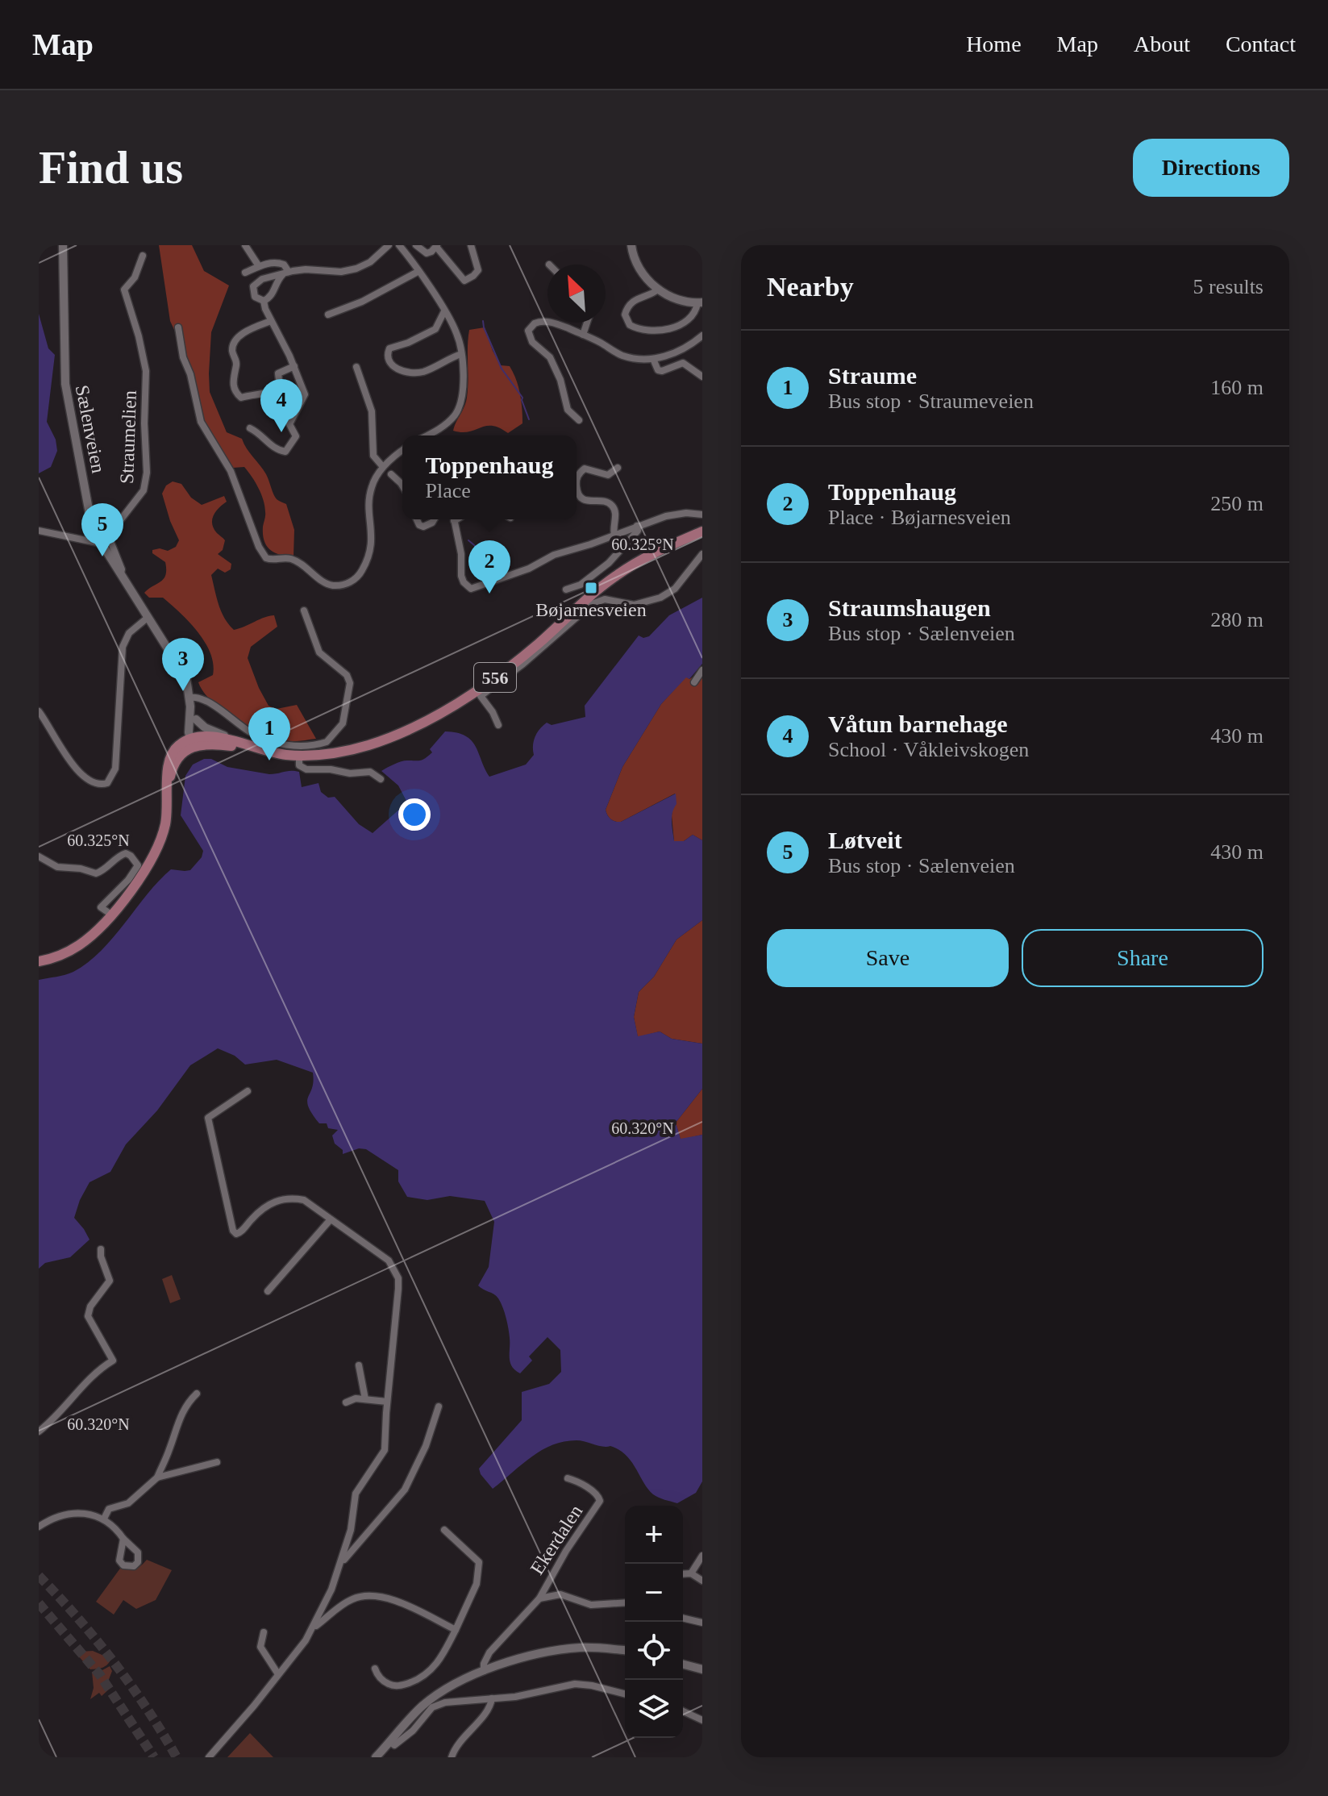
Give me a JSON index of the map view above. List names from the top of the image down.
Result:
{
  "streets": {
    "main road": ["556"],
    "street": ["Sælenveien", "Straumelien", "Ekerdalen"]
  },
  "crossings": [
    ["Sælenveien", "Straumelien"],
    ["Sælenveien", "556"]
  ],
  "places": {
    "transit": ["Bøjarnesveien"]
  },
  "north": "top left",
  "page": {
    "header": "Map",
    "nav": [
      "Home",
      "Map",
      "About",
      "Contact"
    ],
    "buttons": [
      "Directions",
      ["Save", "Share"]
    ],
    "title": "Find us",
    "heading": ["Nearby", "5 results"],
    "list": [
      {
        "mark": "1",
        "name": "Straume",
        "note": "Bus stop · Straumeveien",
        "value": "160 m"
      },
      {
        "mark": "2",
        "name": "Toppenhaug",
        "note": "Place · Bøjarnesveien",
        "value": "250 m"
      },
      {
        "mark": "3",
        "name": "Straumshaugen",
        "note": "Bus stop · Sælenveien",
        "value": "280 m"
      },
      {
        "mark": "4",
        "name": "Våtun barnehage",
        "note": "School · Våkleivskogen",
        "value": "430 m"
      },
      {
        "mark": "5",
        "name": "Løtveit",
        "note": "Bus stop · Sælenveien",
        "value": "430 m"
      }
    ],
    "pins": [
      "4",
      "5",
      "2",
      "3",
      "1"
    ],
    "popup": ["Toppenhaug", "Place"],
    "map_buttons": ["+", "−"]
  },
  "coordinates": ["60.325°N", "60.320°N"]
}
